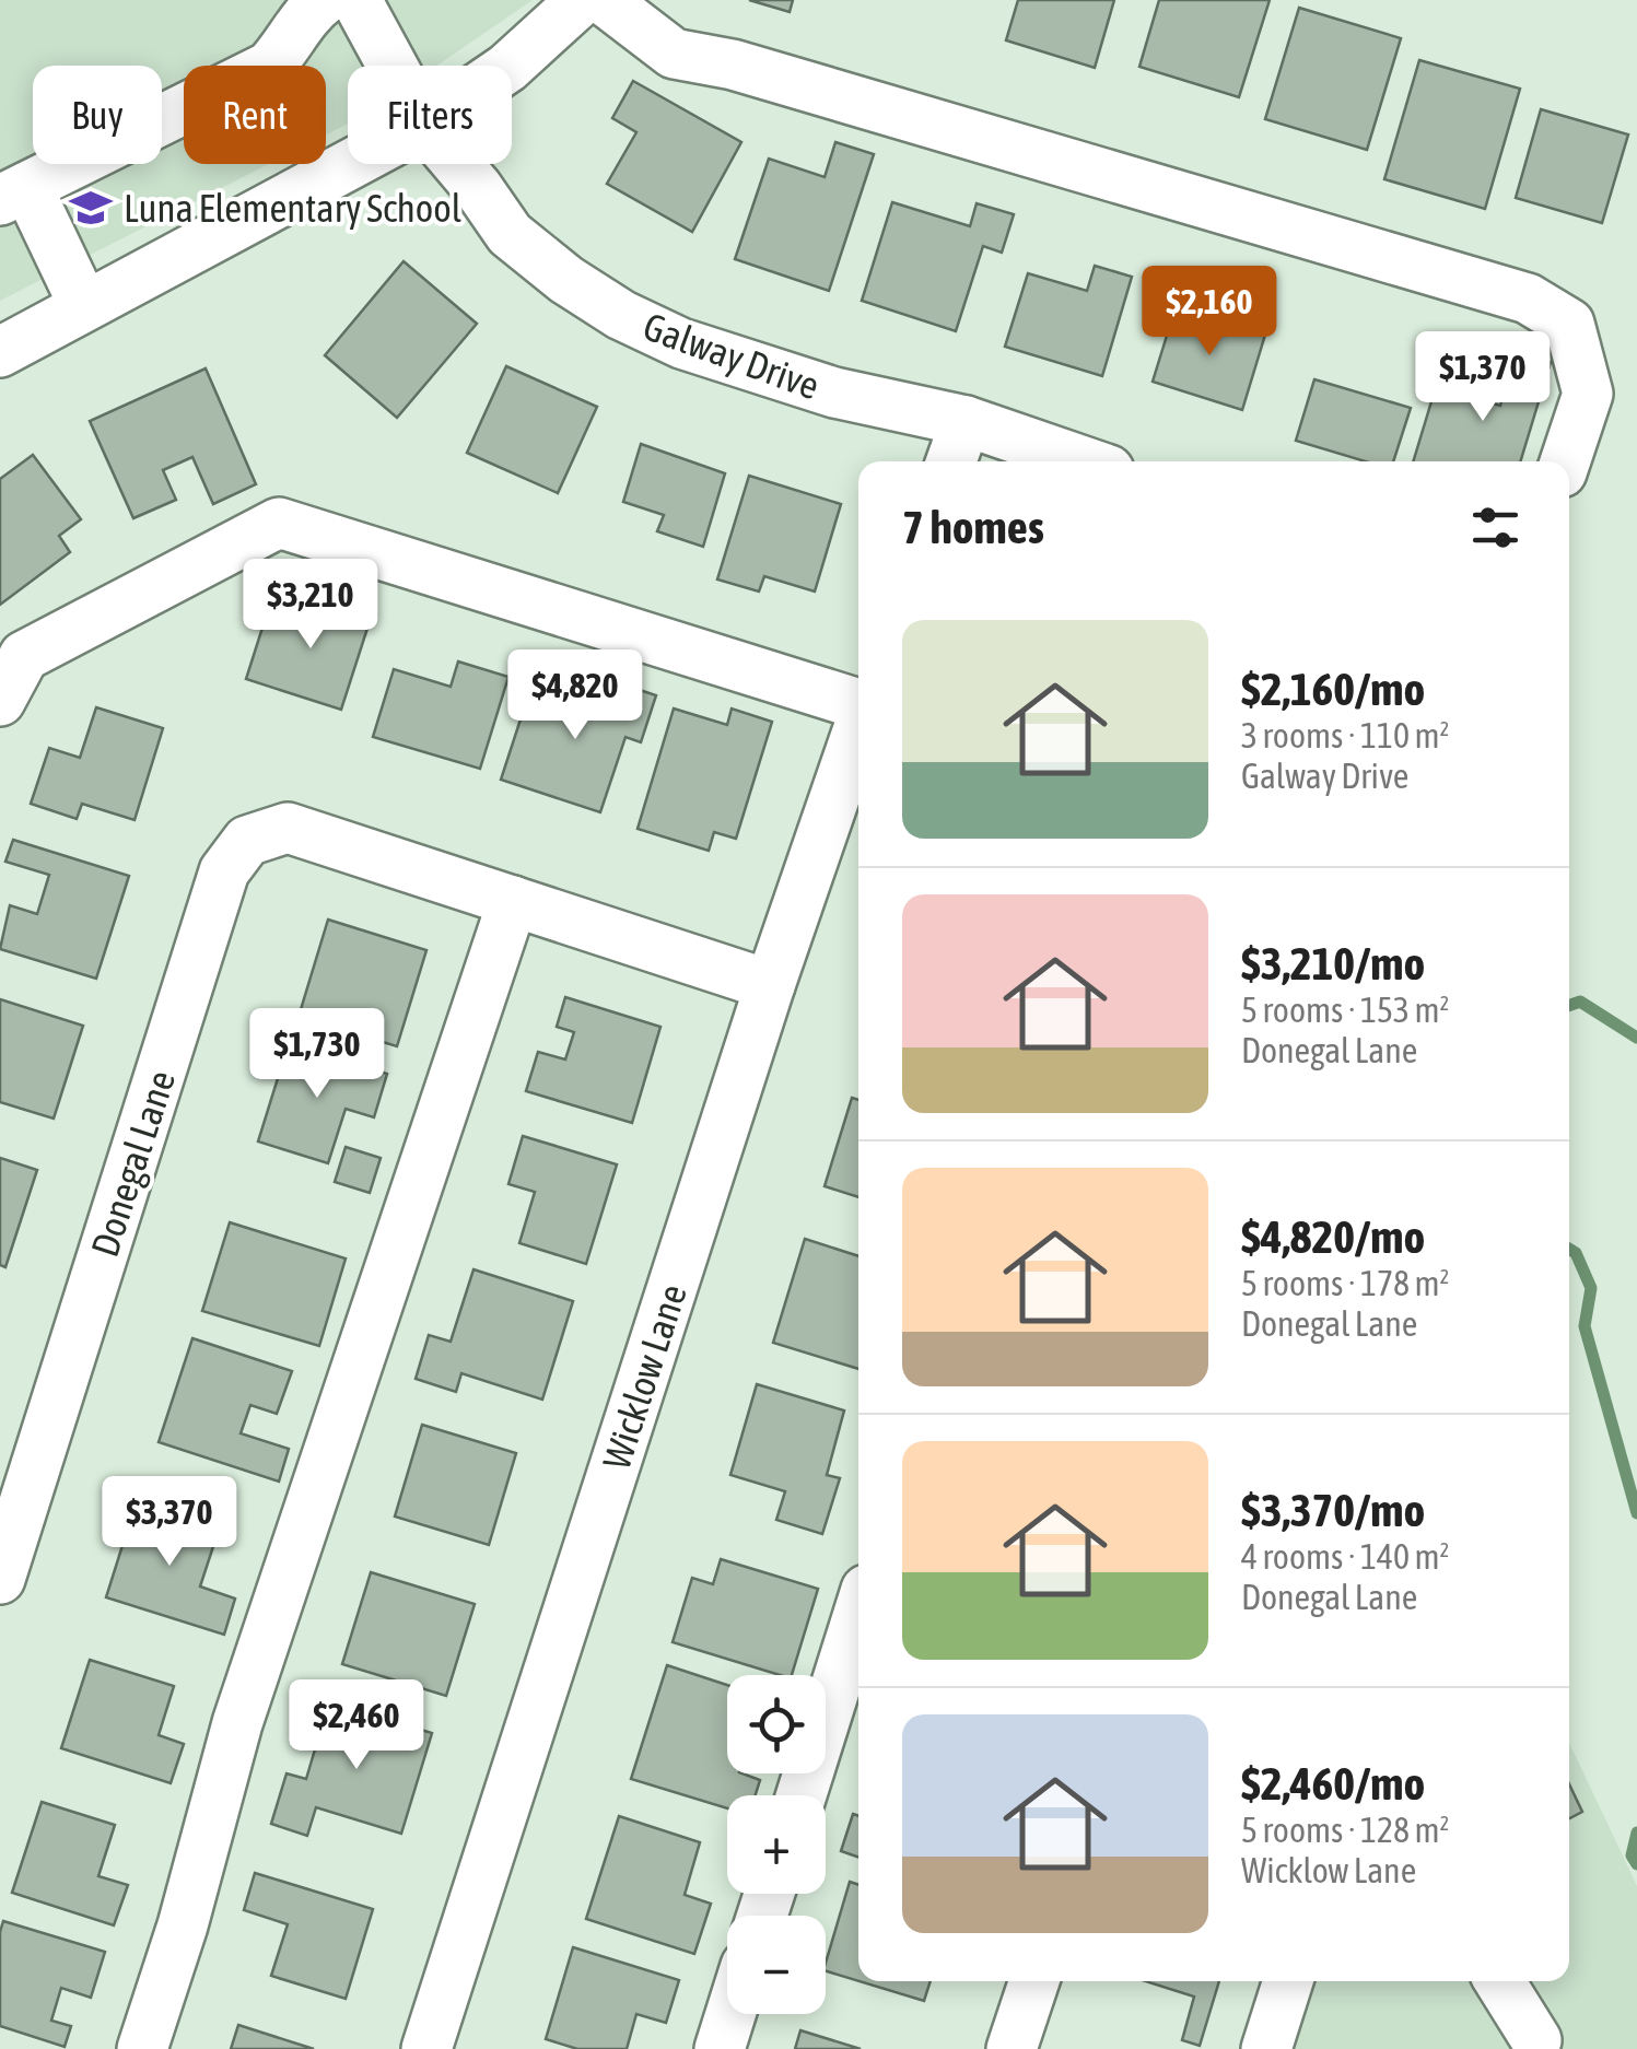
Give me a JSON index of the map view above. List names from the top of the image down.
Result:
{
  "streets": {
    "street": ["Galway Drive", "Donegal Lane", "Wicklow Lane"]
  },
  "crossings": [
    ["Donegal Lane", "Wicklow Lane"]
  ],
  "places": {
    "school or university": ["Luna Elementary School"]
  },
  "page": {
    "chip": ["Buy", "Rent", "Filters"],
    "price": [
      "$2,160",
      "$1,370",
      "$3,210",
      "$4,820",
      "$1,730",
      "$3,370",
      "$2,460"
    ],
    "heading": "7 homes",
    "list": [
      {
        "name": "$2,160/mo",
        "note": "3 rooms · 110 m² · Galway Drive"
      },
      {
        "name": "$3,210/mo",
        "note": "5 rooms · 153 m² · Donegal Lane"
      },
      {
        "name": "$4,820/mo",
        "note": "5 rooms · 178 m² · Donegal Lane"
      },
      {
        "name": "$3,370/mo",
        "note": "4 rooms · 140 m² · Donegal Lane"
      },
      {
        "name": "$2,460/mo",
        "note": "5 rooms · 128 m² · Wicklow Lane"
      }
    ],
    "map_buttons": ["+", "−"]
  }
}
